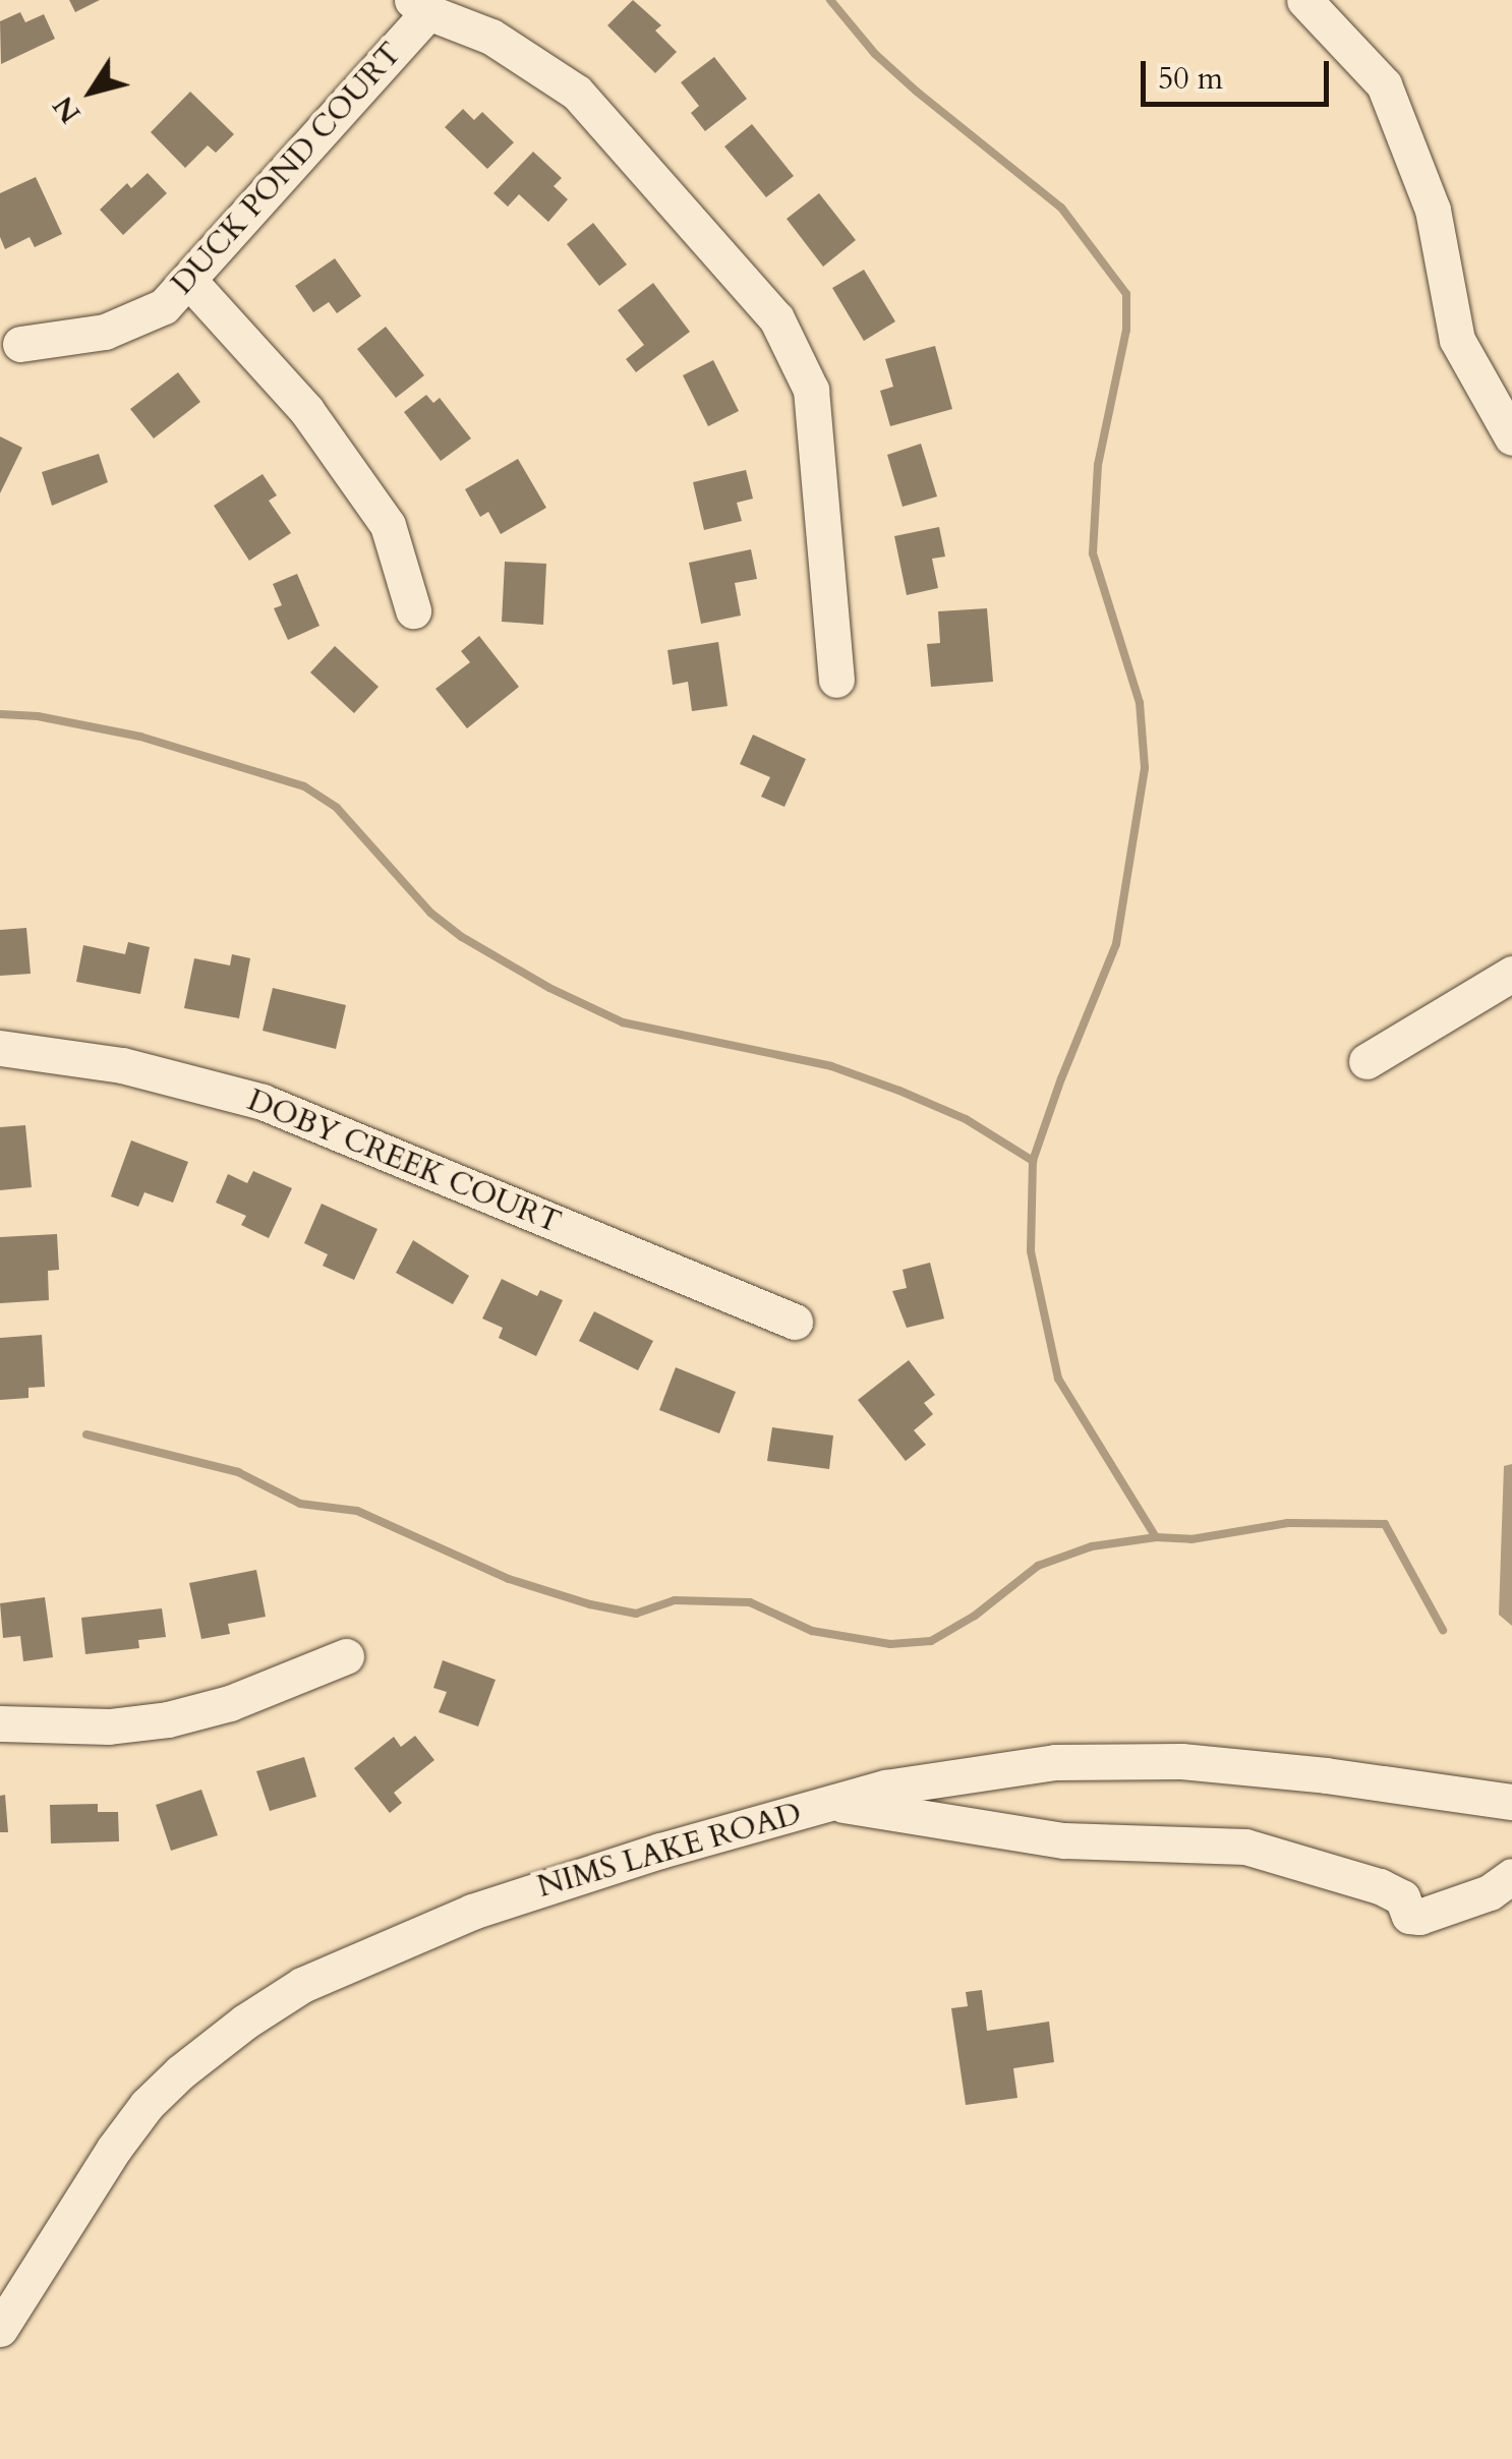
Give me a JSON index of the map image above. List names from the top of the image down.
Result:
{
  "streets": {
    "street": ["DUCK POND COURT", "DOBY CREEK COURT", "NIMS LAKE ROAD"]
  },
  "scale_bar": "50 m",
  "north": "bottom left"
}
